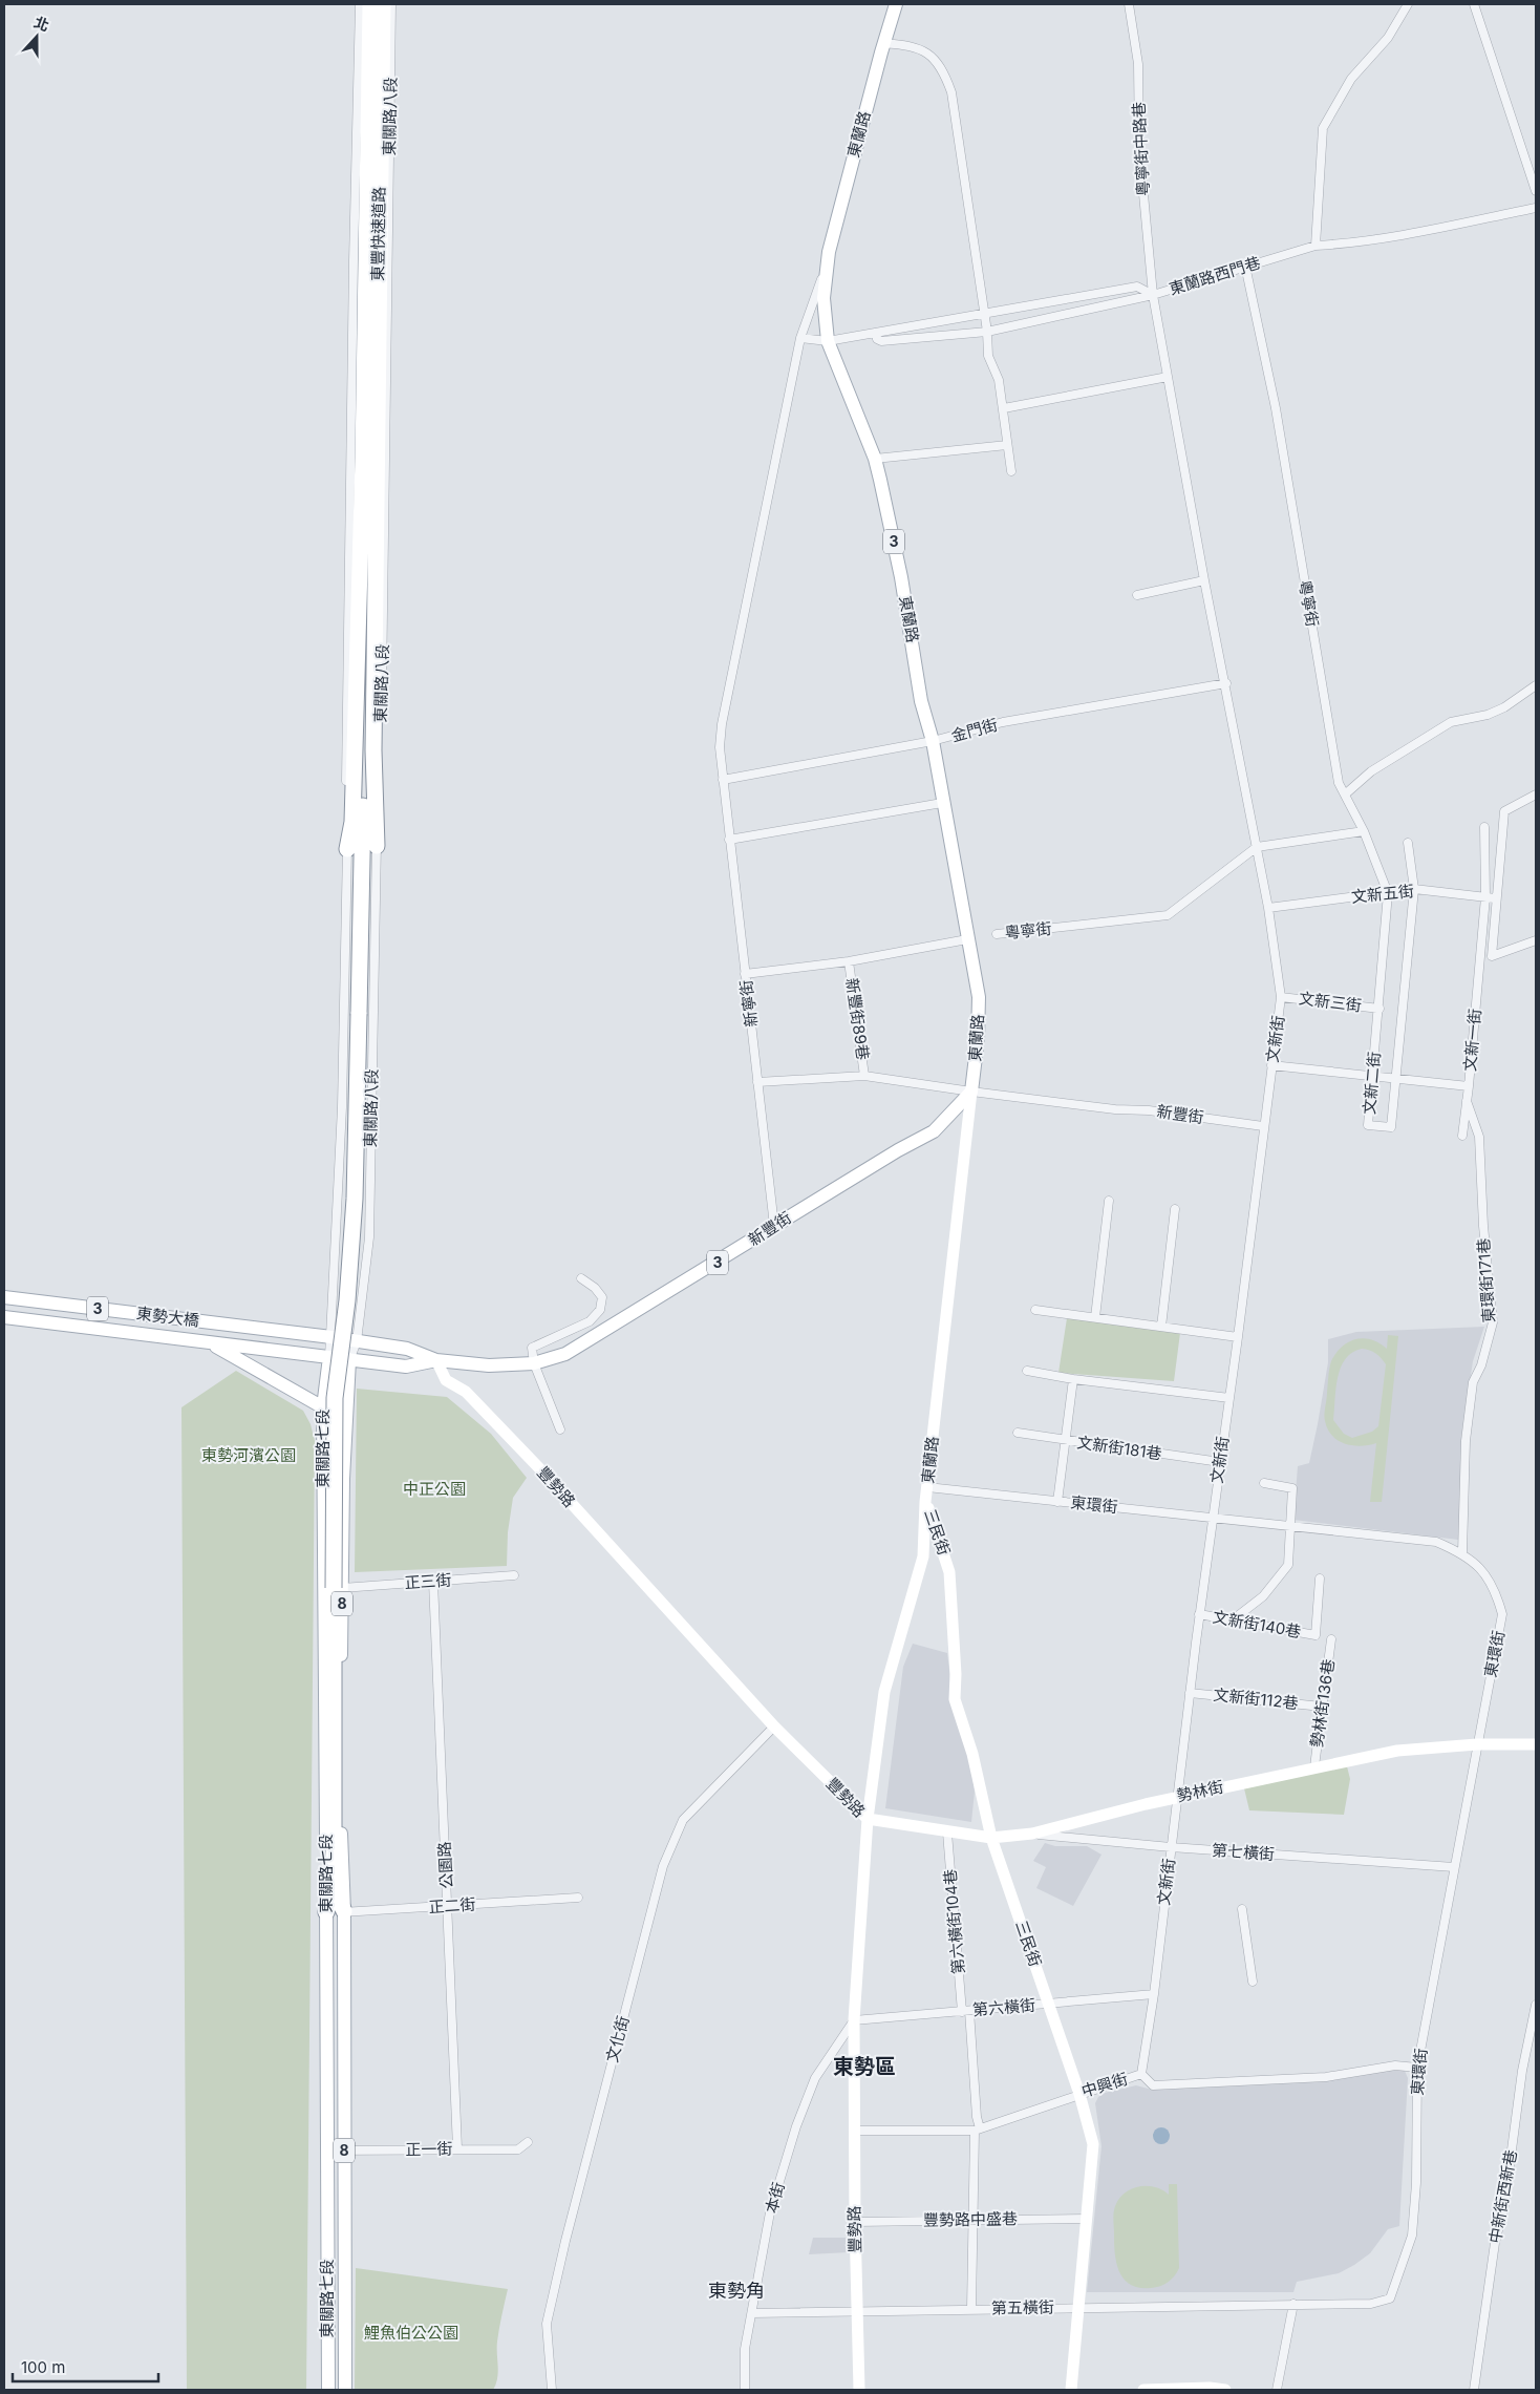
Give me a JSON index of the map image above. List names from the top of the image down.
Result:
{
  "streets": {
    "highway": ["東豐快速道路"],
    "main road": [
      "東蘭路",
      "3",
      "新豐街",
      "東勢大橋",
      "東關路七段",
      "8"
    ],
    "street": [
      "東關路八段",
      "粵寧街中路巷",
      "東蘭路西門巷",
      "粵寧街",
      "金門街",
      "文新五街",
      "文新三街",
      "新寧街",
      "新豐街89巷",
      "文新街",
      "文新一街",
      "文新二街",
      "東環街171巷",
      "文新街181巷",
      "豐勢路",
      "東環街",
      "三民街",
      "正三街",
      "文新街140巷",
      "文新街112巷",
      "勢林街136巷",
      "勢林街",
      "第七橫街",
      "公園路",
      "正二街",
      "第六橫街104巷",
      "第六橫街",
      "文化街",
      "中興街",
      "正一街",
      "中新街西新巷",
      "本街",
      "豐勢路中盛巷",
      "第五橫街"
    ]
  },
  "crossings": [
    ["東關路八段", "3"],
    ["東關路八段", "東勢大橋"],
    ["東關路八段", "東關路七段"],
    ["東蘭路", "東蘭路西門巷"],
    ["東蘭路", "金門街"],
    ["東蘭路", "新寧街"],
    ["東蘭路", "新豐街"],
    ["東蘭路", "豐勢路"],
    ["東蘭路", "東環街"],
    ["東蘭路", "三民街"],
    ["東蘭路", "勢林街"],
    ["粵寧街中路巷", "東蘭路西門巷"],
    ["東蘭路西門巷", "粵寧街"],
    ["3", "新豐街"],
    ["3", "東勢大橋"],
    ["3", "東關路七段"],
    ["3", "豐勢路"],
    ["粵寧街", "文新街"],
    ["粵寧街", "文新二街"],
    ["金門街", "新寧街"],
    ["文新五街", "文新街"],
    ["文新五街", "文新一街"],
    ["文新五街", "文新二街"],
    ["文新三街", "文新街"],
    ["文新三街", "文新二街"],
    ["新寧街", "新豐街"],
    ["新豐街89巷", "新豐街"],
    ["文新街", "文新一街"],
    ["文新街", "新豐街"],
    ["文新街", "文新街181巷"],
    ["文新街", "東環街"],
    ["文新街", "文新街140巷"],
    ["文新街", "文新街112巷"],
    ["文新街", "勢林街"],
    ["文新街", "第七橫街"],
    ["文新街", "第六橫街"],
    ["文新街", "中興街"],
    ["文新一街", "文新二街"],
    ["新豐街", "豐勢路"],
    ["東環街171巷", "東環街"],
    ["東勢大橋", "東關路七段"],
    ["東關路七段", "正三街"],
    ["東關路七段", "正二街"],
    ["東關路七段", "正一街"],
    ["豐勢路", "勢林街"],
    ["豐勢路", "第六橫街"],
    ["豐勢路", "文化街"],
    ["豐勢路", "中興街"],
    ["豐勢路", "本街"],
    ["豐勢路", "豐勢路中盛巷"],
    ["豐勢路", "第五橫街"],
    ["東環街", "勢林街"],
    ["東環街", "第七橫街"],
    ["東環街", "中興街"],
    ["東環街", "第五橫街"],
    ["三民街", "勢林街"],
    ["三民街", "第六橫街"],
    ["三民街", "中興街"],
    ["三民街", "豐勢路中盛巷"],
    ["三民街", "第五橫街"],
    ["正三街", "公園路"],
    ["文新街112巷", "勢林街136巷"],
    ["勢林街136巷", "勢林街"],
    ["勢林街", "第七橫街"],
    ["勢林街", "第六橫街104巷"],
    ["公園路", "正二街"],
    ["公園路", "正一街"],
    ["第六橫街104巷", "第六橫街"],
    ["第六橫街104巷", "中興街"],
    ["第六橫街104巷", "豐勢路中盛巷"],
    ["第六橫街104巷", "第五橫街"],
    ["第六橫街", "本街"],
    ["本街", "第五橫街"]
  ],
  "districts": ["東勢區", "東勢角"],
  "parks": ["東勢河濱公園", "中正公園", "鯉魚伯公公園"],
  "scale_bar": "100 m",
  "north": "top"
}
